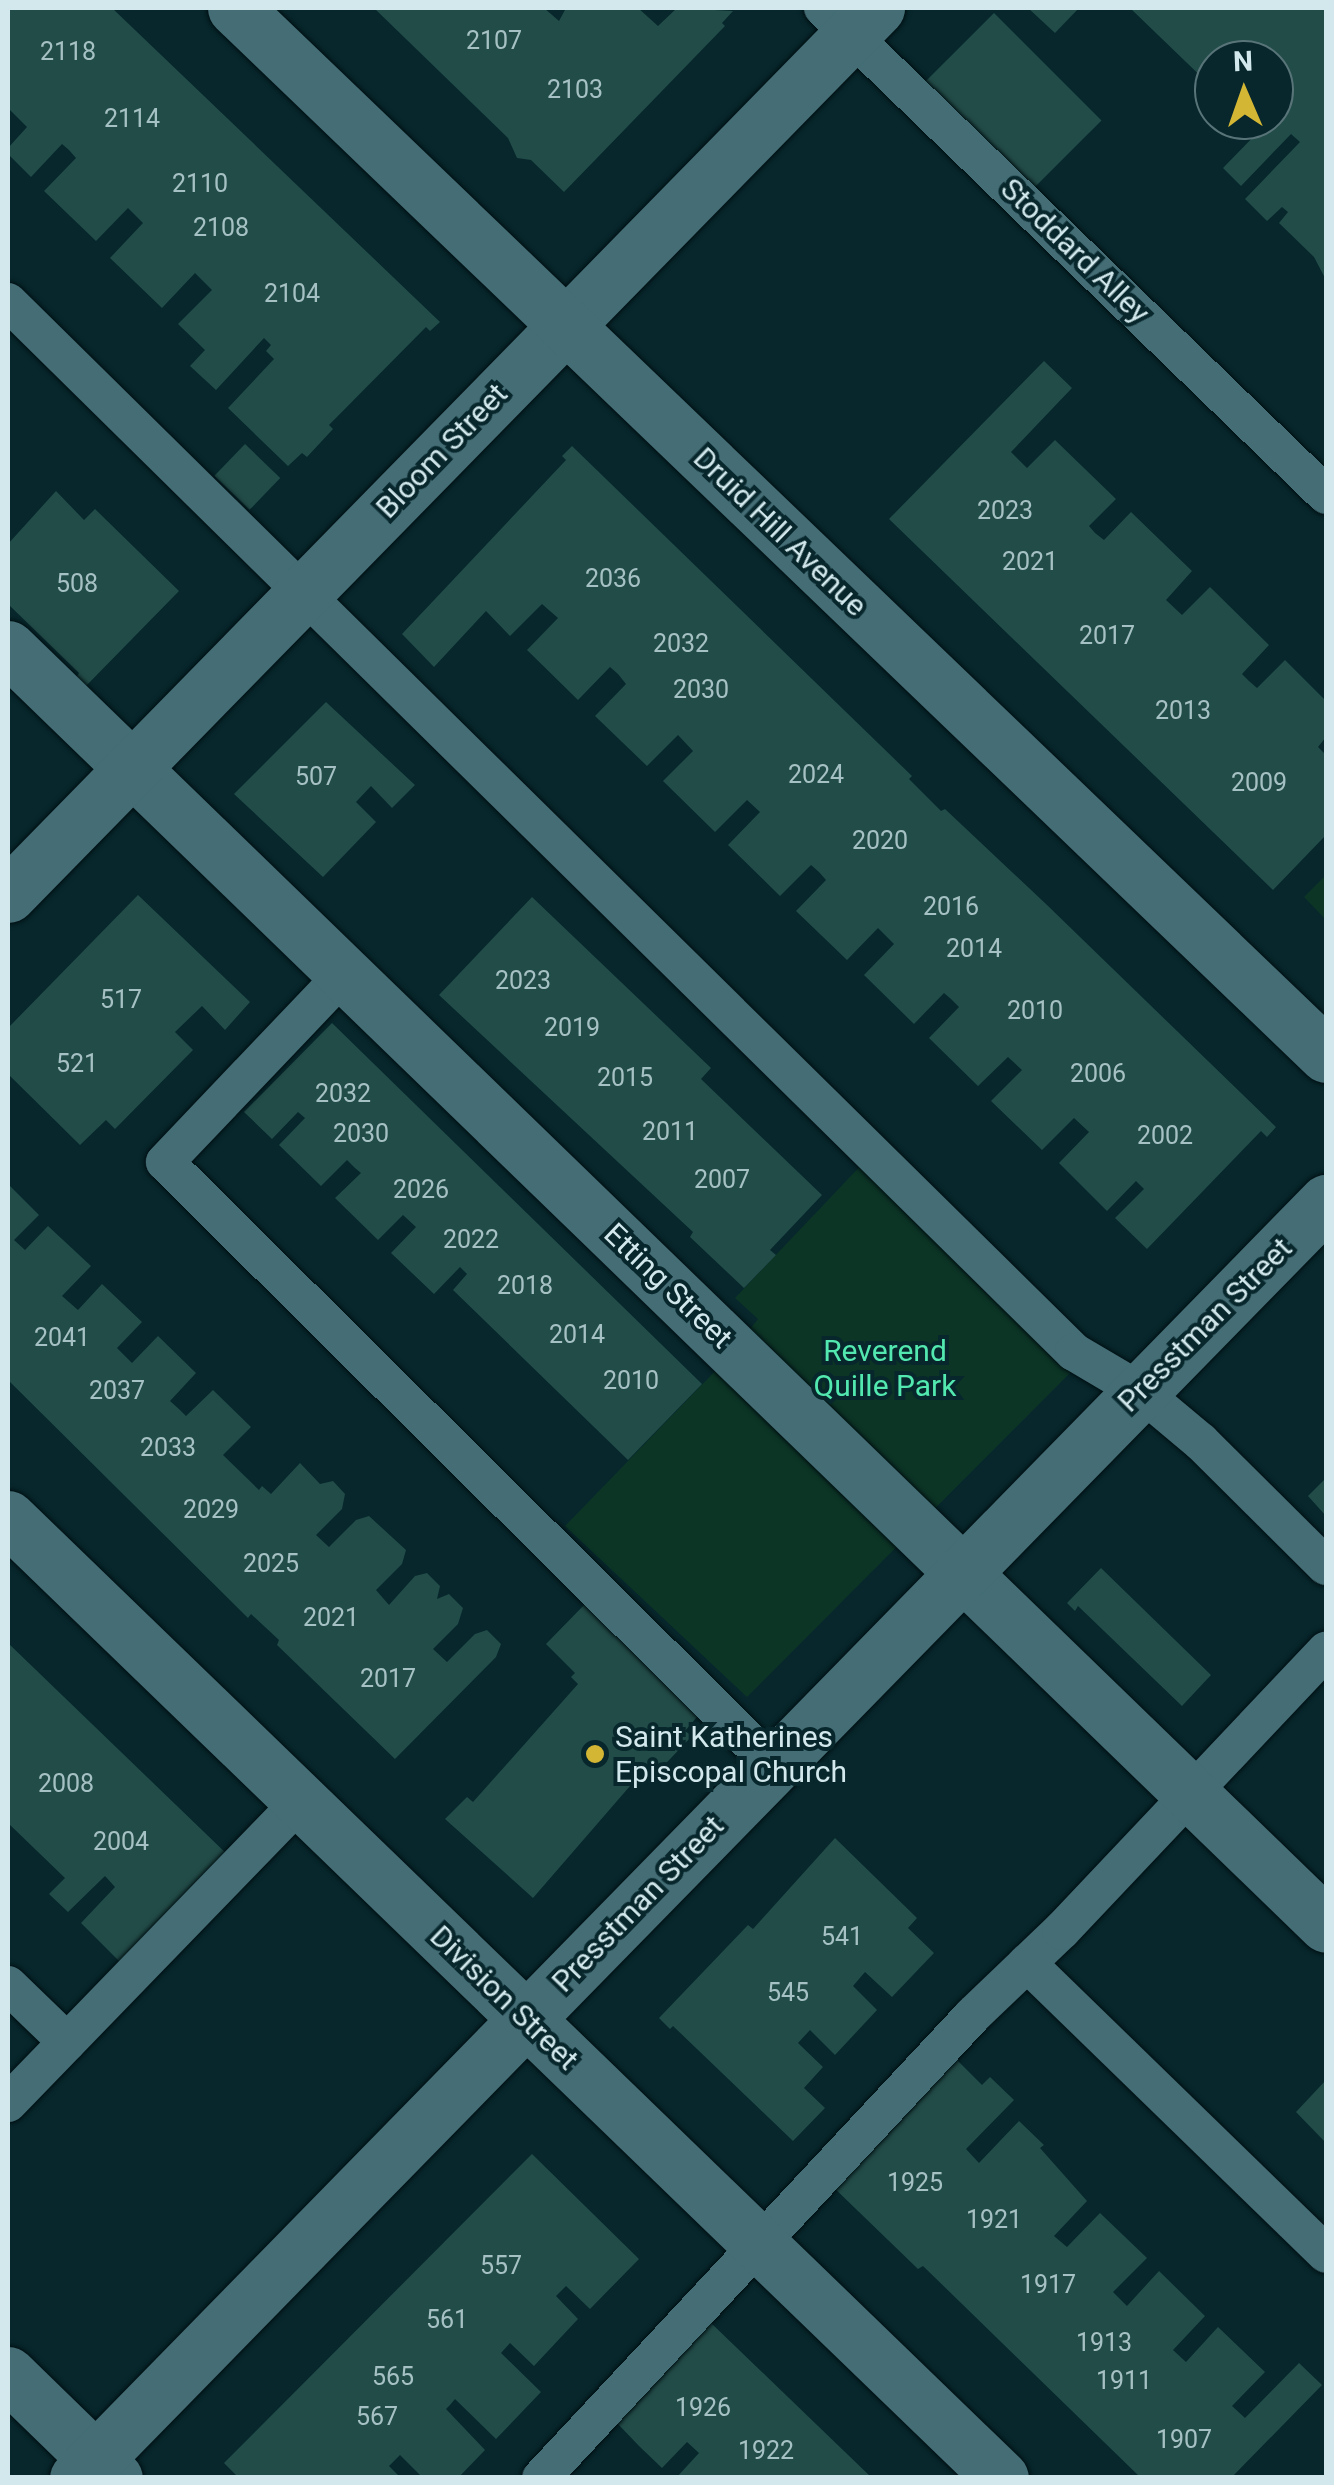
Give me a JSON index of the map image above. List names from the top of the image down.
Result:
{
  "streets": {
    "street": [
      "Bloom Street",
      "Druid Hill Avenue",
      "Etting Street",
      "Presstman Street",
      "Division Street"
    ],
    "lane": ["Stoddard Alley"]
  },
  "crossings": [
    ["Stoddard Alley", "Bloom Street"],
    ["Bloom Street", "Druid Hill Avenue"],
    ["Bloom Street", "Etting Street"],
    ["Etting Street", "Presstman Street"],
    ["Presstman Street", "Division Street"]
  ],
  "parks": ["Reverend Quille Park"],
  "places": ["Saint Katherines Episcopal Church"],
  "house_numbers": [
    "2107",
    "2118",
    "2103",
    "2114",
    "2110",
    "2108",
    "2104",
    "2023",
    "2021",
    "2036",
    "508",
    "2017",
    "2032",
    "2030",
    "2013",
    "2024",
    "507",
    "2009",
    "2020",
    "2016",
    "2014",
    "2023",
    "517",
    "2010",
    "2019",
    "521",
    "2006",
    "2015",
    "2032",
    "2011",
    "2030",
    "2002",
    "2007",
    "2026",
    "2022",
    "2018",
    "2014",
    "2041",
    "2010",
    "2037",
    "2033",
    "2029",
    "2025",
    "2021",
    "2017",
    "2008",
    "2004",
    "541",
    "545",
    "1925",
    "1921",
    "557",
    "1917",
    "561",
    "1913",
    "565",
    "1911",
    "1926",
    "567",
    "1907",
    "1922"
  ],
  "north": "top"
}
